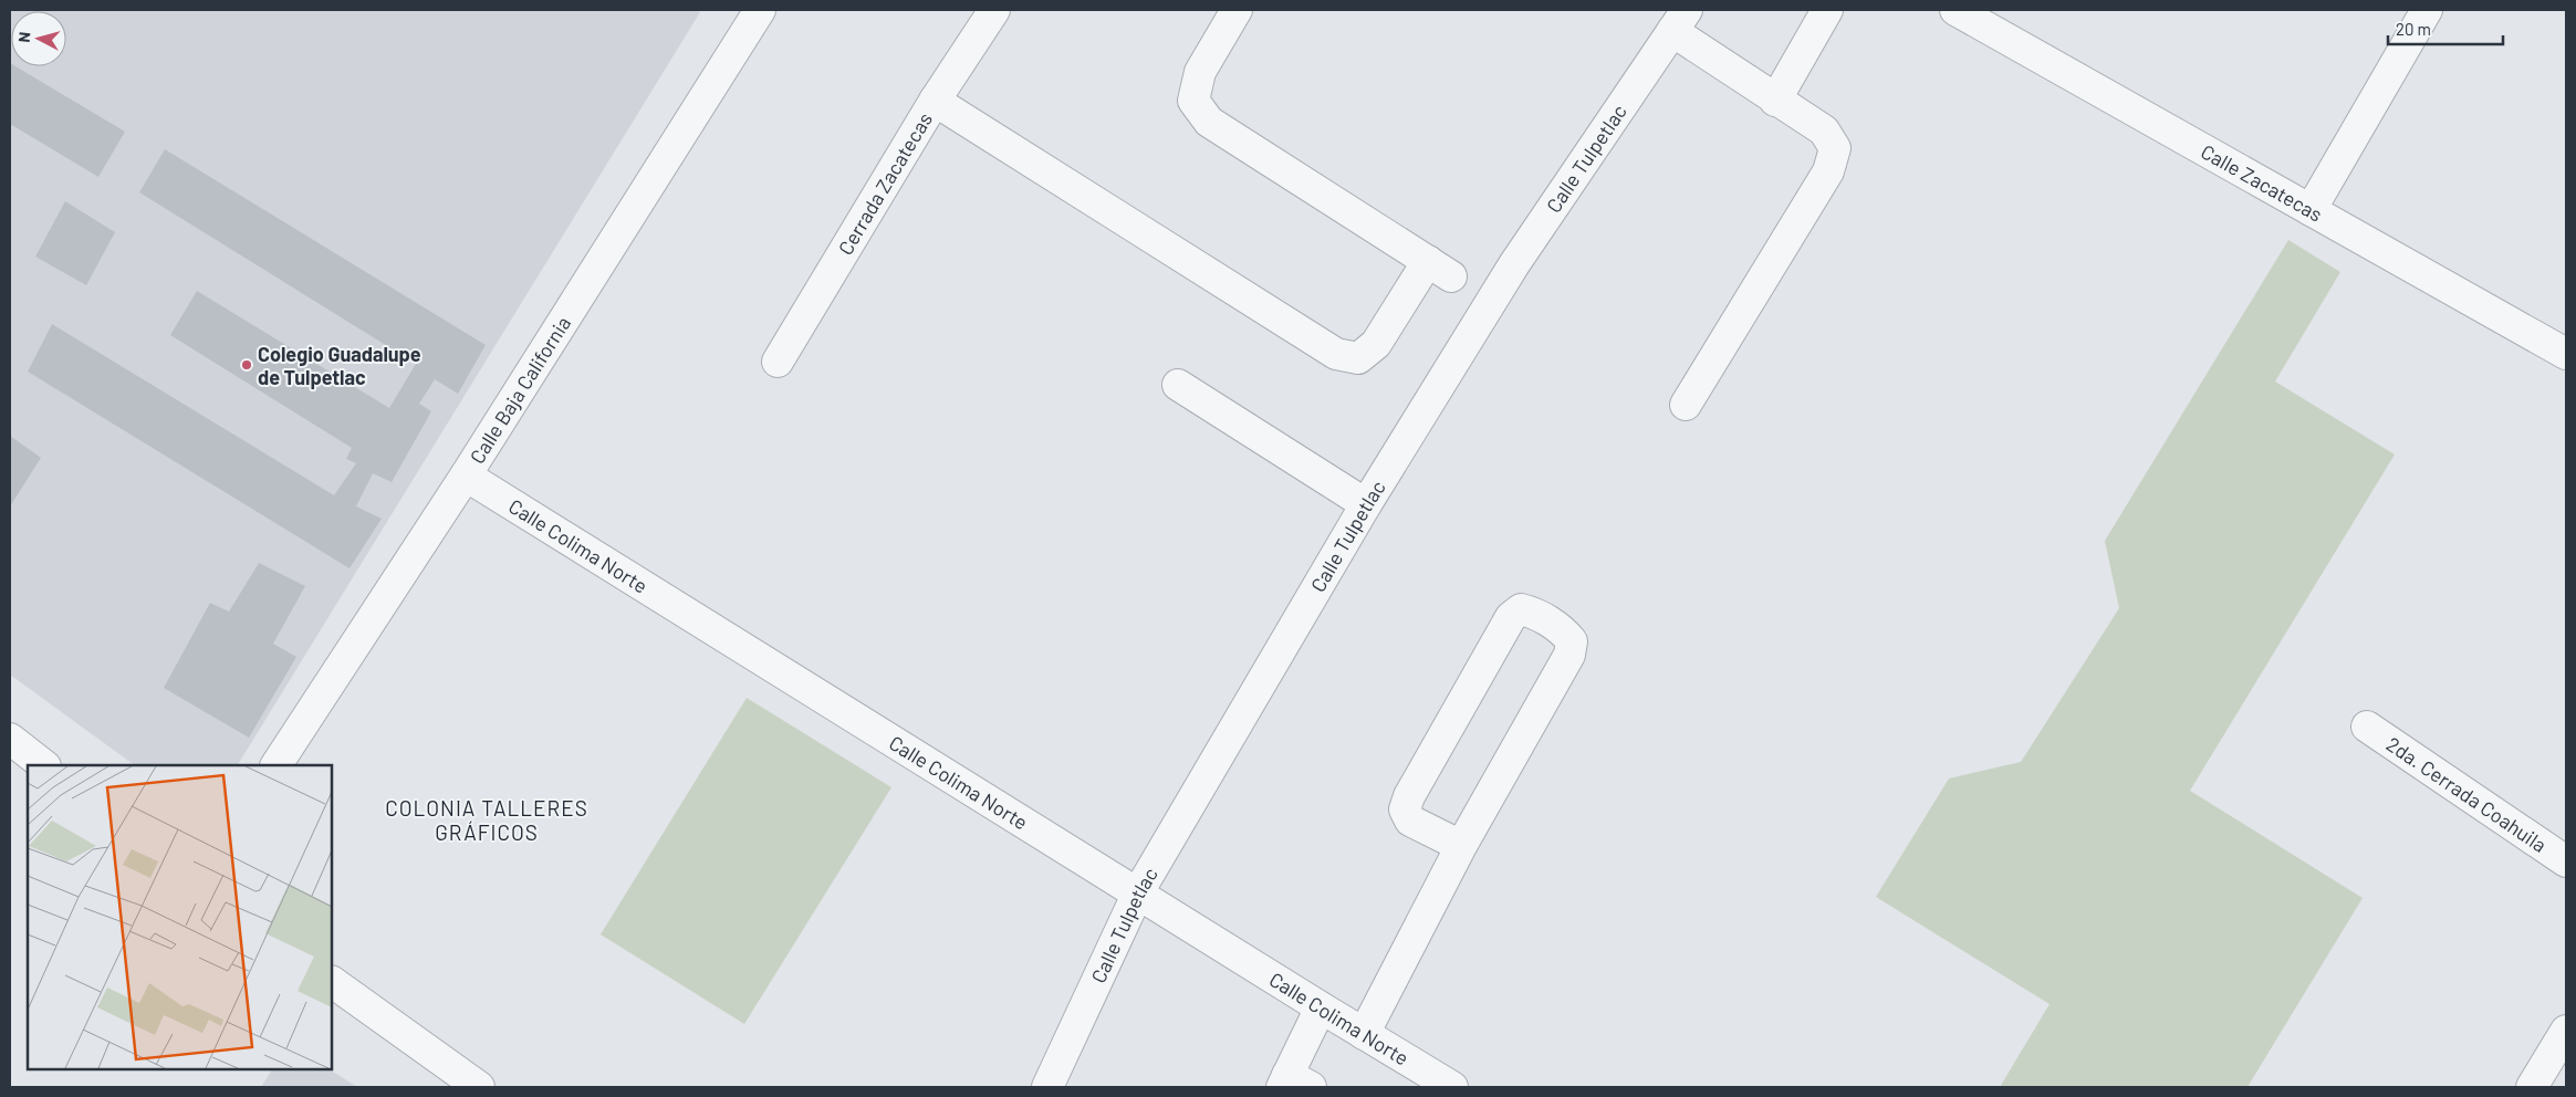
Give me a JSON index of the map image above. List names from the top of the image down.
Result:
{
  "streets": {
    "street": [
      "Calle Tulpetlac",
      "Calle Zacatecas",
      "Cerrada Zacatecas",
      "Calle Baja California",
      "Calle Colima Norte",
      "2da. Cerrada Coahuila"
    ]
  },
  "crossings": [
    ["Calle Tulpetlac", "Calle Colima Norte"],
    ["Calle Baja California", "Calle Colima Norte"]
  ],
  "districts": ["COLONIA TALLERES GRÁFICOS"],
  "places": ["Colegio Guadalupe de Tulpetlac"],
  "scale_bar": "20 m",
  "north": "left"
}
